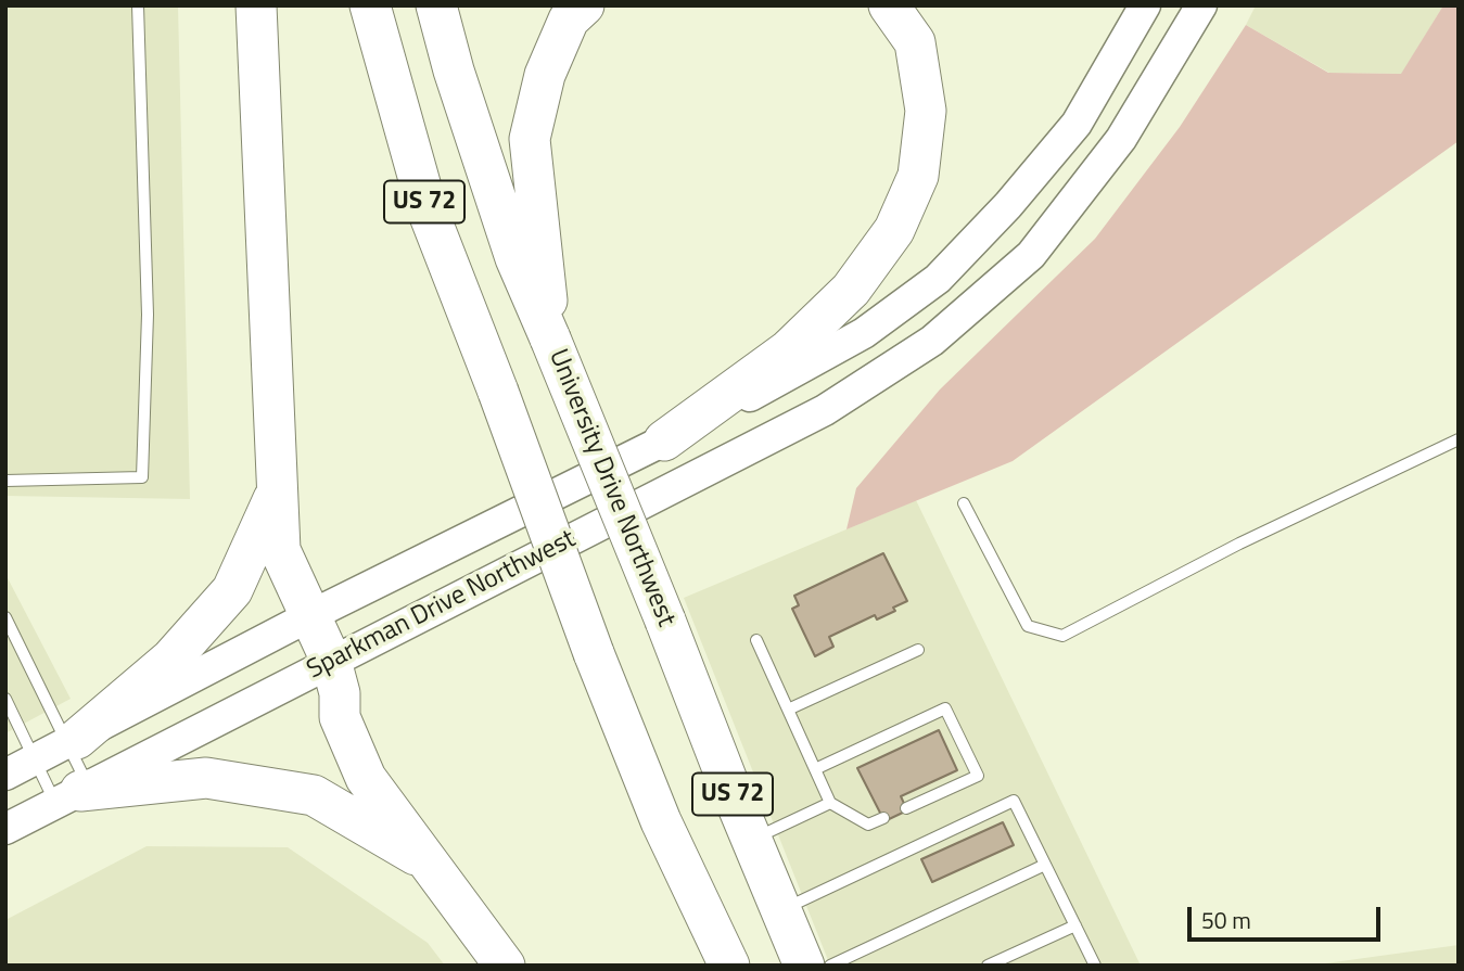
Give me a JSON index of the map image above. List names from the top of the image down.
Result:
{
  "streets": {
    "highway": ["US 72", "University Drive Northwest"],
    "main road": ["Sparkman Drive Northwest"]
  },
  "scale_bar": "50 m"
}
